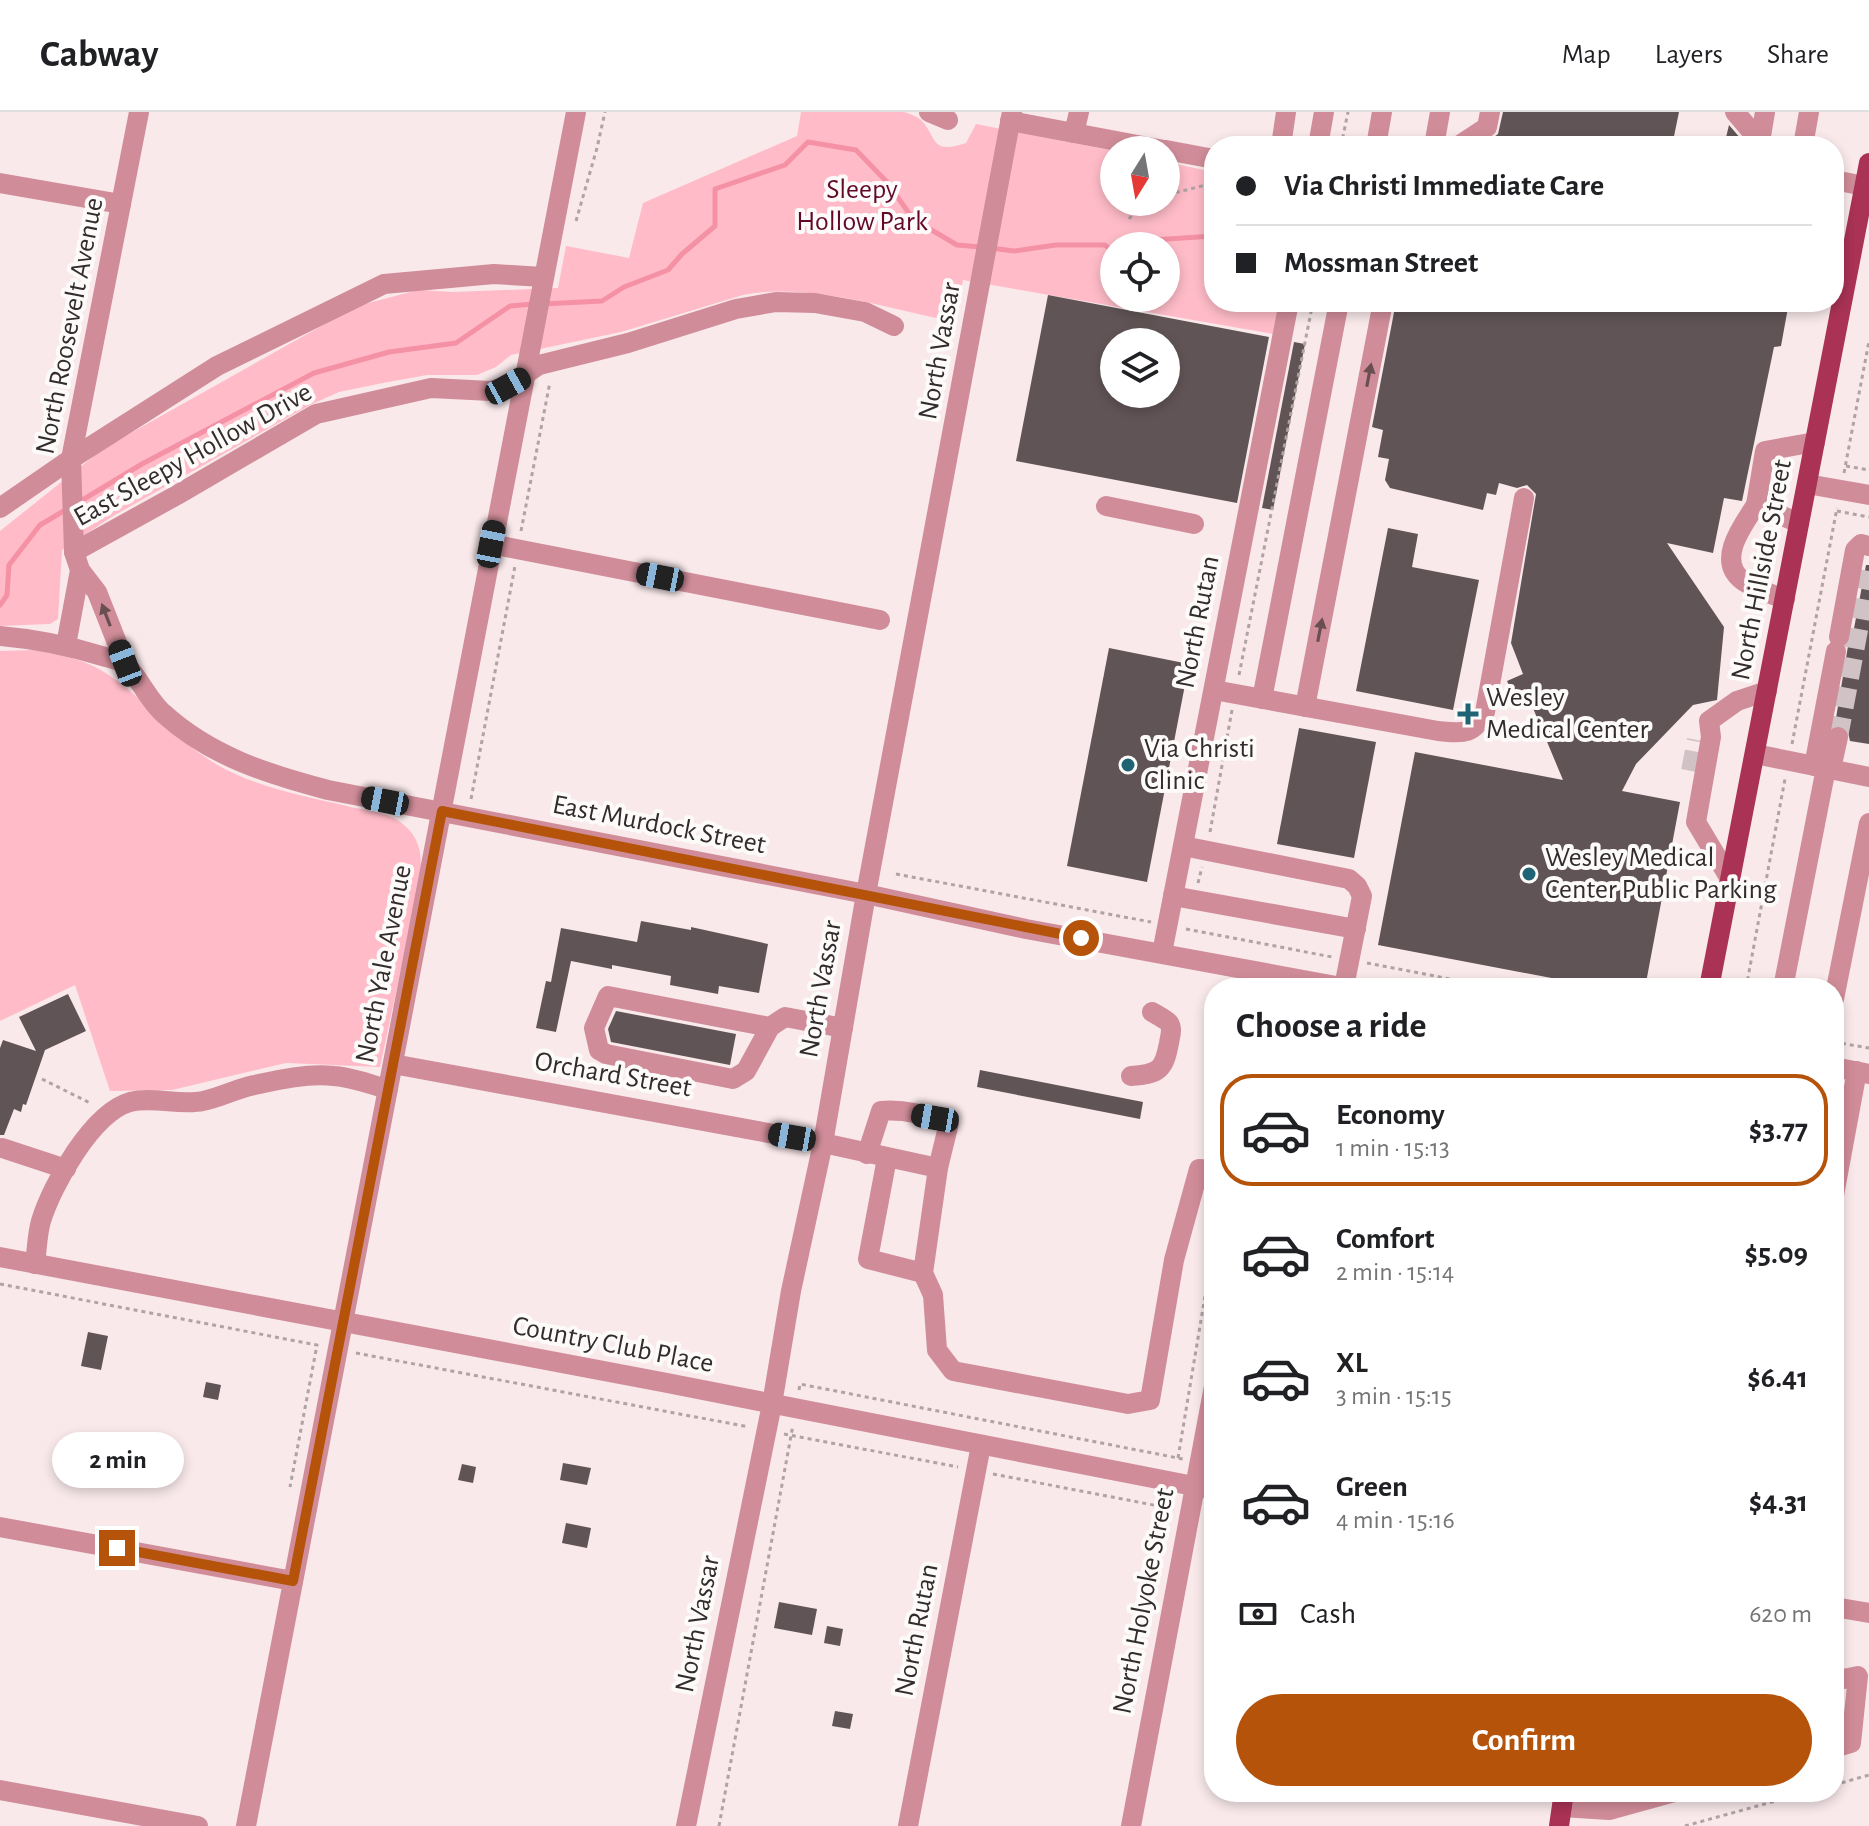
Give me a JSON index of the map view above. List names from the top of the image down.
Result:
{
  "streets": {
    "main road": ["North Hillside Street"],
    "street": [
      "North Roosevelt Avenue",
      "North Vassar",
      "East Sleepy Hollow Drive",
      "North Rutan",
      "East Murdock Street",
      "North Yale Avenue",
      "Orchard Street",
      "Country Club Place",
      "North Holyoke Street"
    ]
  },
  "crossings": [
    ["North Roosevelt Avenue", "East Sleepy Hollow Drive"],
    ["North Roosevelt Avenue", "East Murdock Street"],
    ["North Vassar", "East Murdock Street"],
    ["North Vassar", "Orchard Street"],
    ["North Vassar", "Country Club Place"],
    ["East Sleepy Hollow Drive", "East Murdock Street"],
    ["East Sleepy Hollow Drive", "North Yale Avenue"],
    ["North Rutan", "East Murdock Street"],
    ["North Rutan", "Country Club Place"],
    ["East Murdock Street", "North Yale Avenue"],
    ["North Yale Avenue", "Orchard Street"],
    ["North Yale Avenue", "Country Club Place"],
    ["Country Club Place", "North Holyoke Street"]
  ],
  "parks": ["Sleepy Hollow Park"],
  "places": {
    "health": ["Wesley Medical Center"],
    "other": ["Via Christi Clinic", "Wesley Medical Center Public Parking"]
  },
  "north": "bottom",
  "page": {
    "header": "Cabway",
    "nav": ["Map", "Layers", "Share"],
    "banner": ["Via Christi Immediate Care", "Mossman Street"],
    "heading": "Choose a ride",
    "list": [
      {
        "name": "Economy",
        "note": "1 min · 15:13",
        "value": "$3.77"
      },
      {
        "name": "Comfort",
        "note": "2 min · 15:14",
        "value": "$5.09"
      },
      {
        "name": "XL",
        "note": "3 min · 15:15",
        "value": "$6.41"
      },
      {
        "name": "Green",
        "note": "4 min · 15:16",
        "value": "$4.31"
      }
    ],
    "bubble": "2 min",
    "pay": ["Cash", "620 m"],
    "buttons": "Confirm"
  }
}
